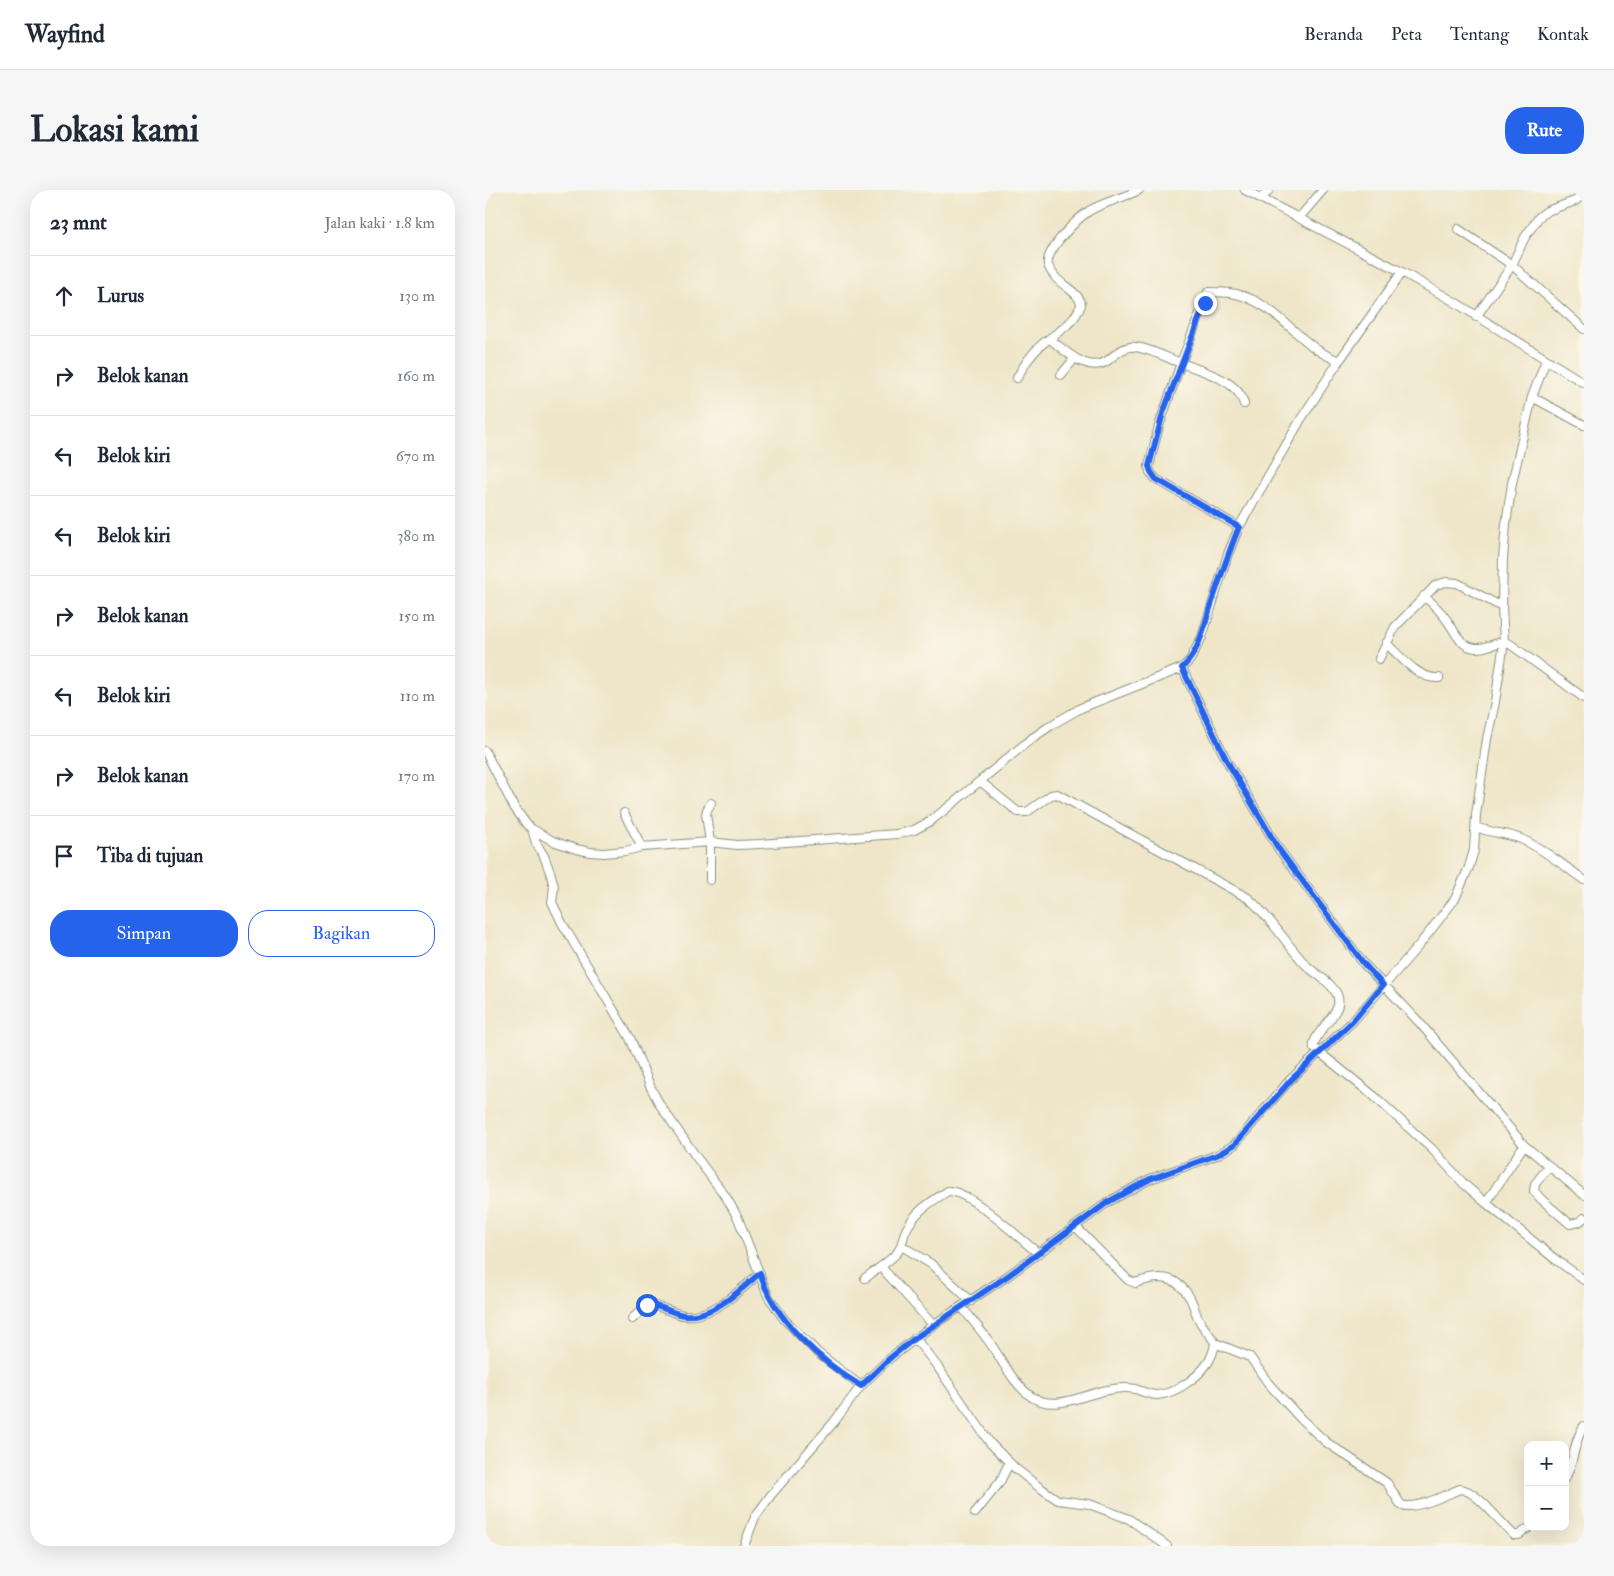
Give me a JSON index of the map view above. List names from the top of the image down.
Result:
{
  "page": {
    "header": "Wayfind",
    "nav": [
      "Beranda",
      "Peta",
      "Tentang",
      "Kontak"
    ],
    "buttons": [
      "Rute",
      ["Simpan", "Bagikan"]
    ],
    "title": "Lokasi kami",
    "heading": ["23 mnt", "Jalan kaki · 1.8 km"],
    "list": [
      ["Lurus", "130 m"],
      ["Belok kanan", "160 m"],
      ["Belok kiri", "670 m"],
      ["Belok kiri", "380 m"],
      ["Belok kanan", "150 m"],
      ["Belok kiri", "110 m"],
      ["Belok kanan", "170 m"],
      "Tiba di tujuan"
    ],
    "map_buttons": ["+", "−"]
  }
}
